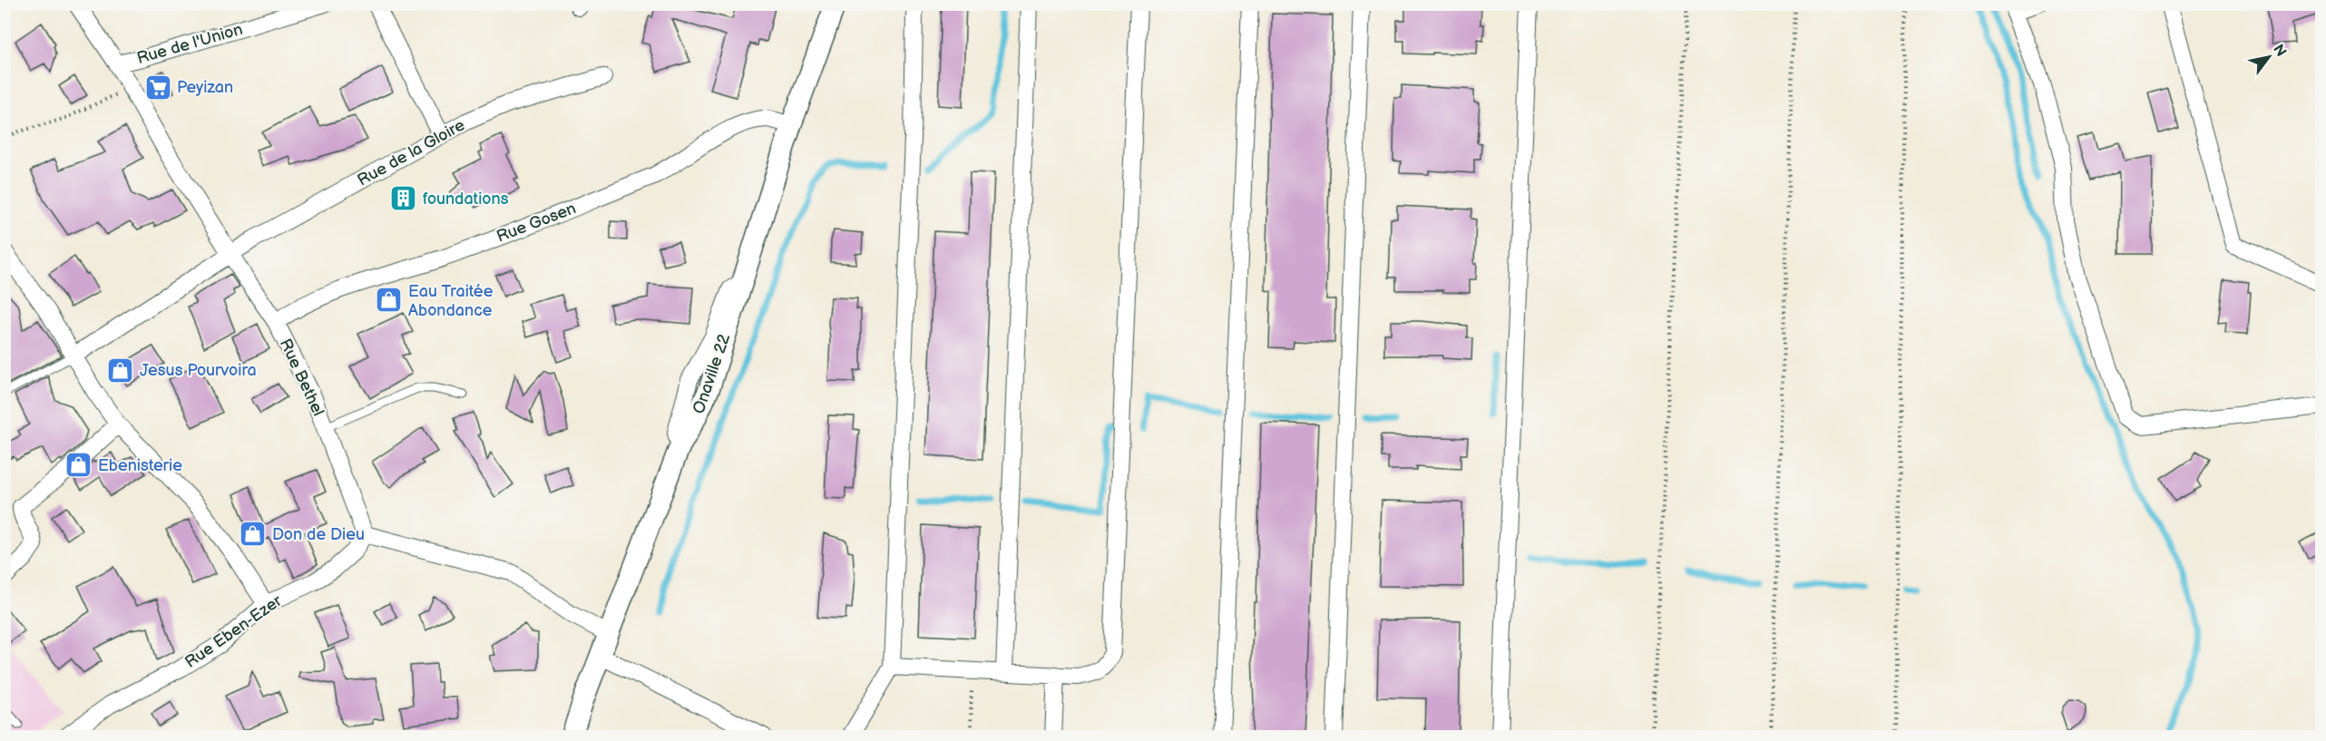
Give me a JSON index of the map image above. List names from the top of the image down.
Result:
{
  "streets": {
    "street": [
      "Rue de l'Union",
      "Rue de la Gloire",
      "Rue Gosen",
      "Onaville 22",
      "Rue Bethel",
      "Rue Eben-Ezer"
    ]
  },
  "crossings": [
    ["Rue de l'Union", "Rue Bethel"],
    ["Rue de la Gloire", "Rue Bethel"],
    ["Rue Gosen", "Onaville 22"],
    ["Rue Gosen", "Rue Bethel"],
    ["Rue Bethel", "Rue Eben-Ezer"]
  ],
  "places": {
    "supermarket": ["Peyizan"],
    "building": ["foundations"],
    "shop": [
      "Eau Traitée Abondance",
      "Jesus Pourvoira",
      "Ebenisterie",
      "Don de Dieu"
    ]
  },
  "north": "top right"
}
